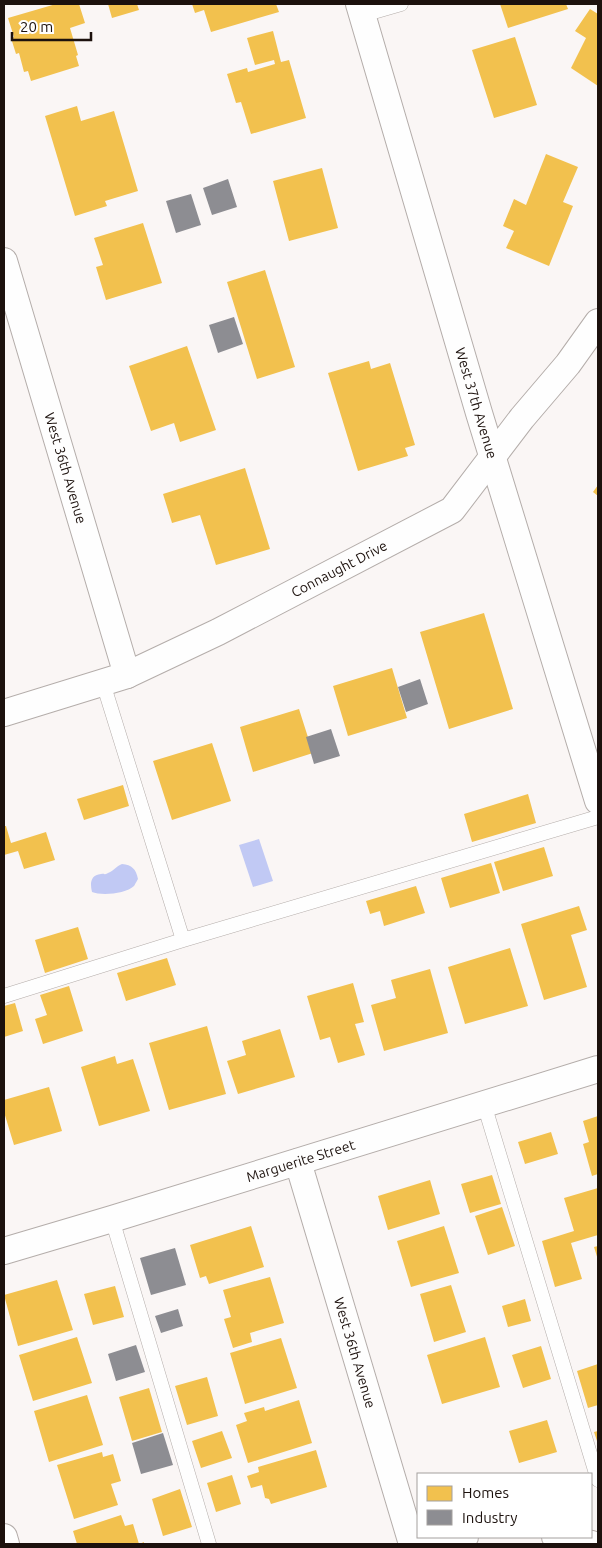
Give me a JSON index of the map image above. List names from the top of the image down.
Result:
{
  "streets": {
    "street": [
      "West 37th Avenue",
      "West 36th Avenue",
      "Connaught Drive",
      "Marguerite Street"
    ]
  },
  "crossings": [
    ["West 37th Avenue", "Connaught Drive"],
    ["West 36th Avenue", "Connaught Drive"],
    ["West 36th Avenue", "Marguerite Street"]
  ],
  "legend": ["Homes", "Industry"],
  "scale_bar": "20 m"
}
